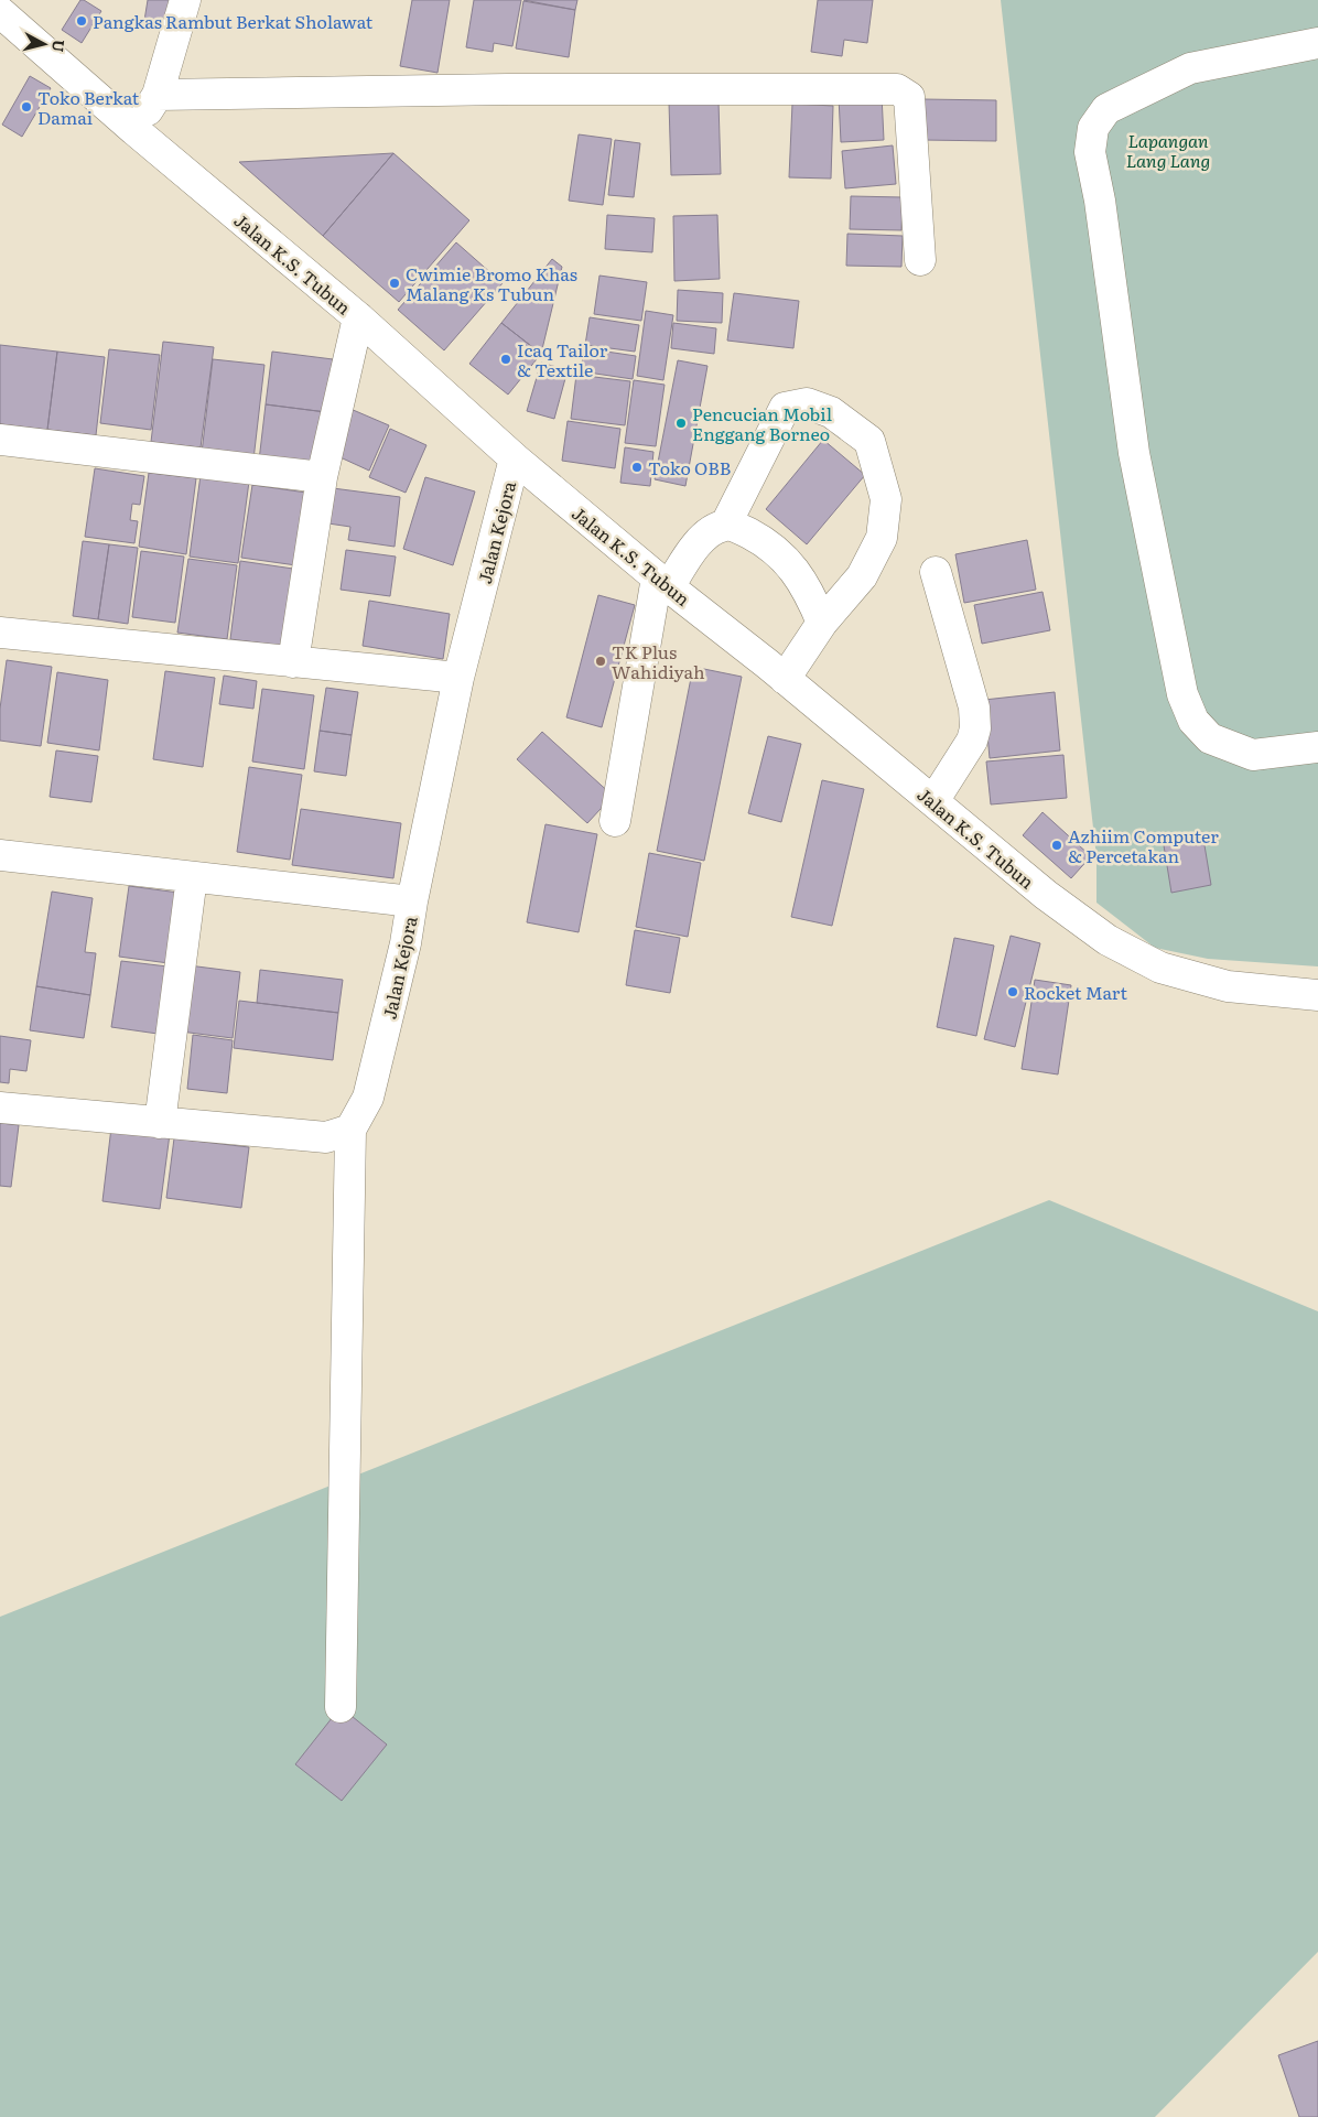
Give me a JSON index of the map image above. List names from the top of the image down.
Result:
{
  "streets": {
    "street": ["Jalan K.S. Tubun", "Jalan Kejora"]
  },
  "crossings": [
    ["Jalan K.S. Tubun", "Jalan Kejora"]
  ],
  "parks": ["Lapangan Lang Lang"],
  "places": [
    "Pangkas Rambut Berkat Sholawat",
    "Toko Berkat Damai",
    "Cwimie Bromo Khas Malang Ks Tubun",
    "Icaq Tailor & Textile",
    "Pencucian Mobil Enggang Borneo",
    "Toko OBB",
    "TK Plus Wahidiyah",
    "Azhiim Computer & Percetakan",
    "Rocket Mart"
  ],
  "north": "right"
}
